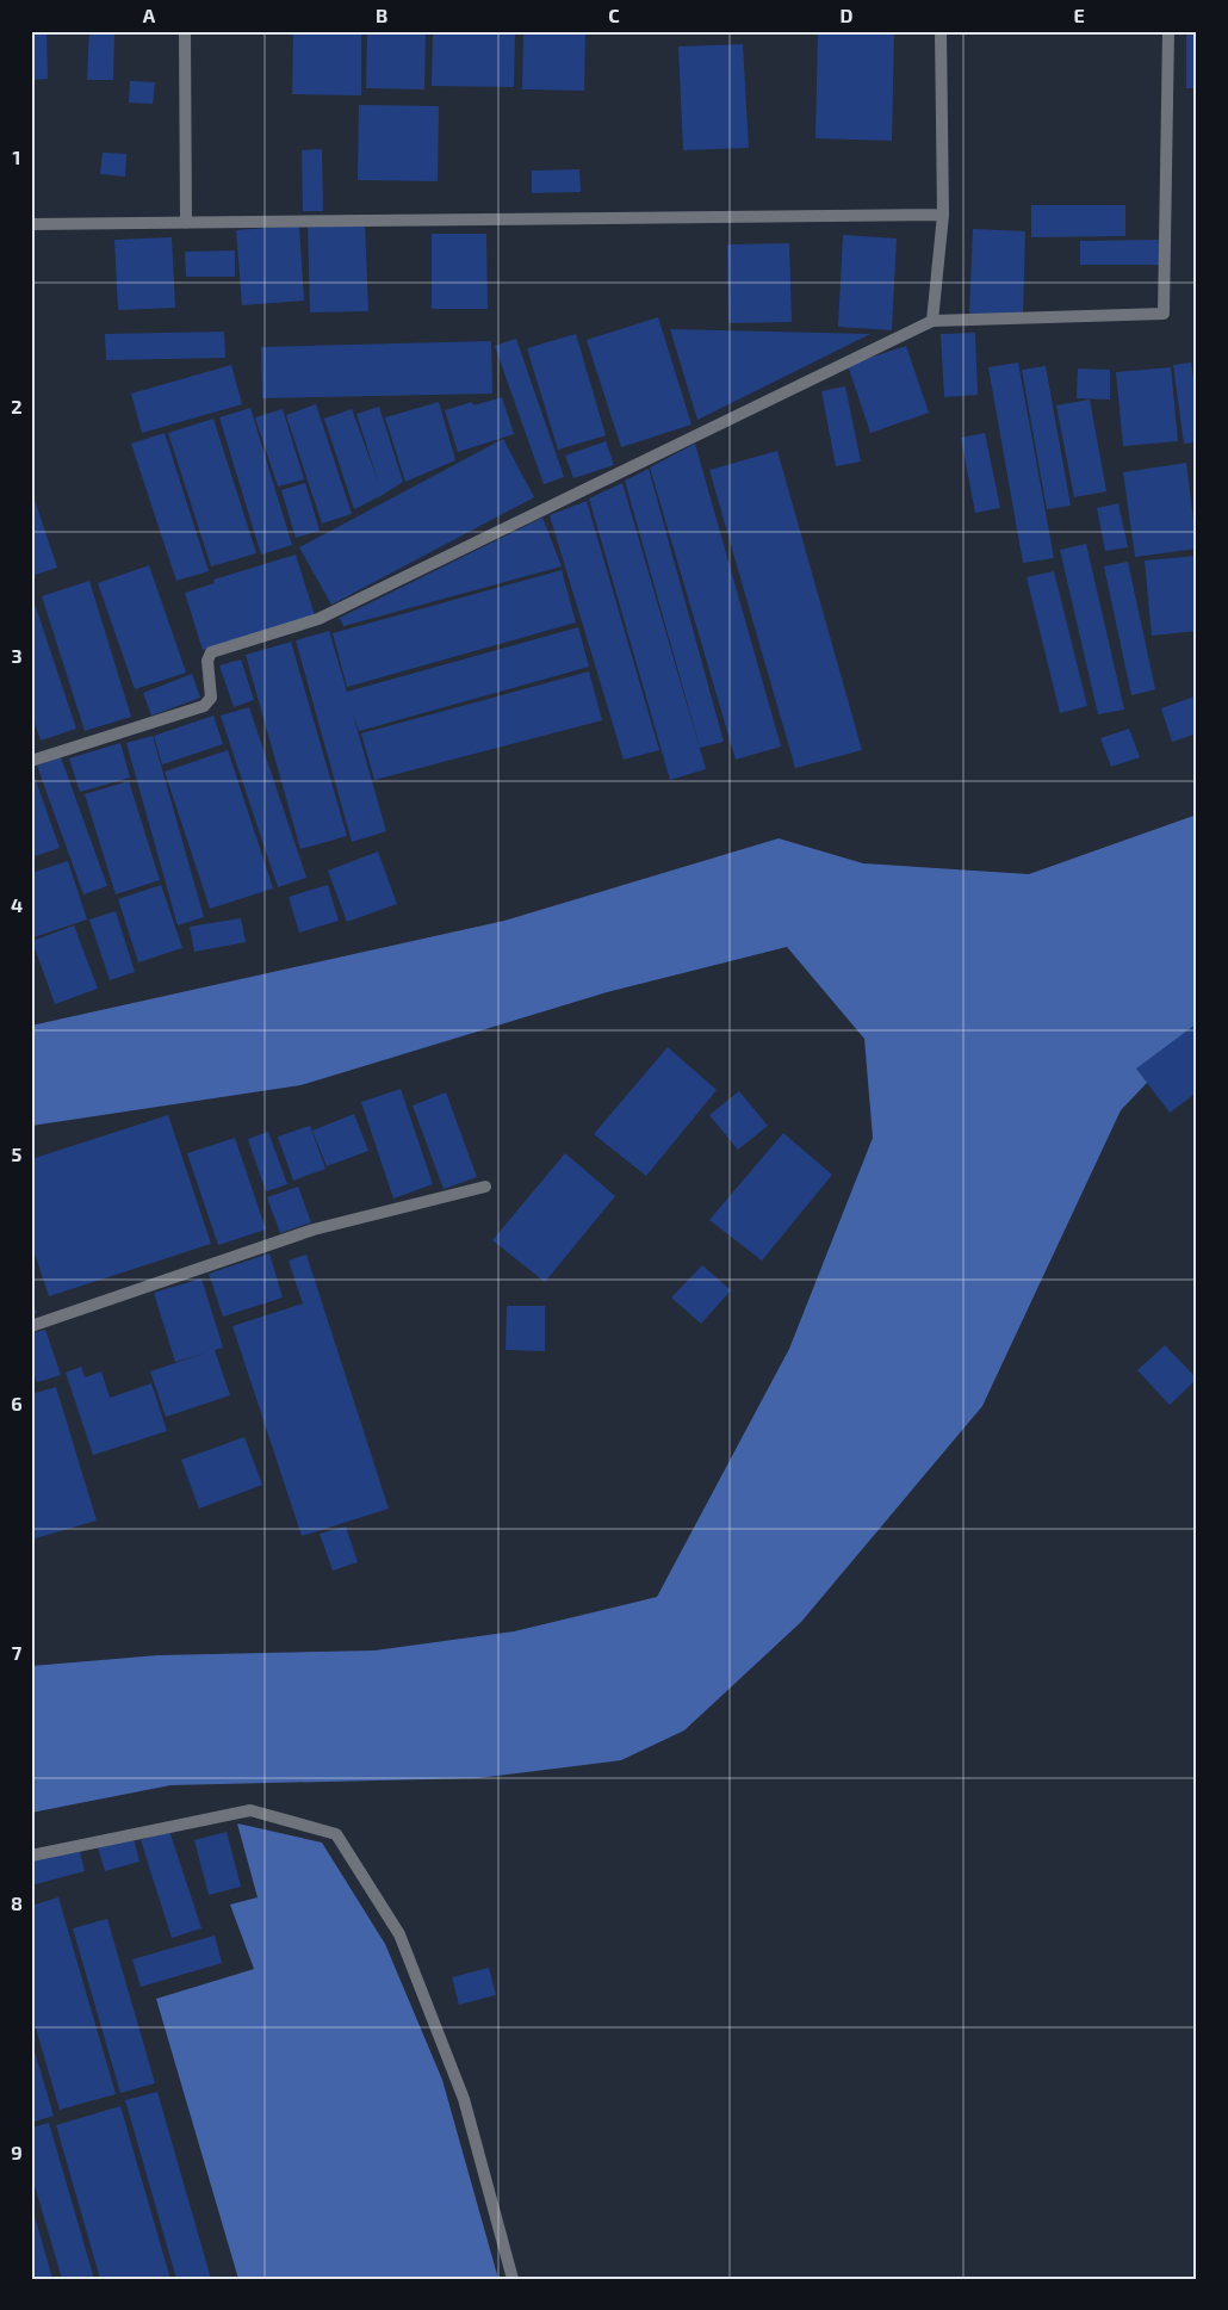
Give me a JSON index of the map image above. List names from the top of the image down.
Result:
{
  "grid": {
    "columns": [
      "A",
      "B",
      "C",
      "D",
      "E"
    ],
    "rows": [
      "1",
      "2",
      "3",
      "4",
      "5",
      "6",
      "7",
      "8",
      "9"
    ]
  }
}
